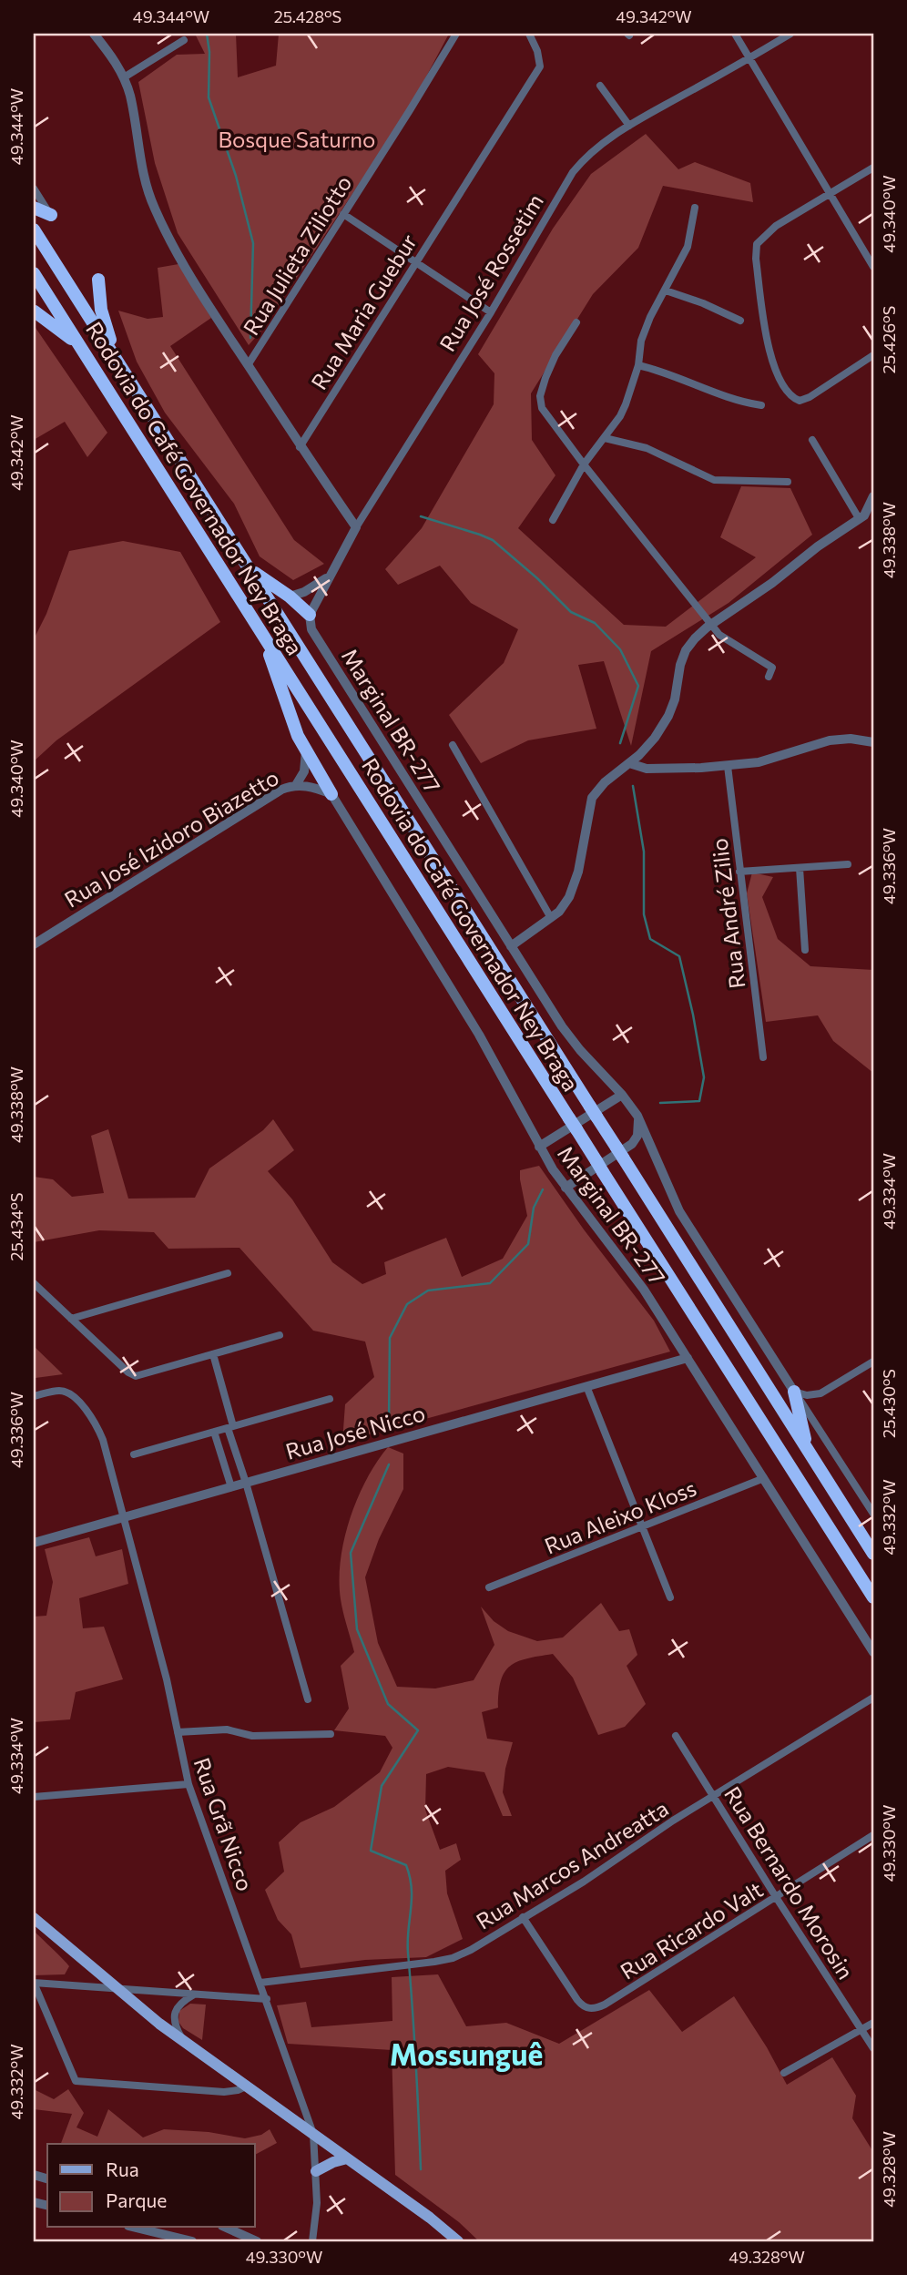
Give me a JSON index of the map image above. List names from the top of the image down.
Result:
{
  "streets": {
    "highway": ["Rodovia do Café Governador Ney Braga"],
    "street": [
      "Rua Julieta Ziliotto",
      "Rua José Rossetim",
      "Rua Maria Guebur",
      "Marginal BR-277",
      "Rua José Izidoro Biazetto",
      "Rua André Zilio",
      "Rua José Nicco",
      "Rua Aleixo Kloss",
      "Rua Grã Nicco",
      "Rua Marcos Andreatta",
      "Rua Bernardo Morosin",
      "Rua Ricardo Valt"
    ]
  },
  "crossings": [
    ["Rua José Rossetim", "Marginal BR-277"],
    ["Marginal BR-277", "Rua José Izidoro Biazetto"],
    ["Marginal BR-277", "Rua José Nicco"],
    ["Marginal BR-277", "Rua Aleixo Kloss"],
    ["Rua José Nicco", "Rua Grã Nicco"],
    ["Rua Grã Nicco", "Rua Marcos Andreatta"],
    ["Rua Marcos Andreatta", "Rua Bernardo Morosin"],
    ["Rua Marcos Andreatta", "Rua Ricardo Valt"],
    ["Rua Bernardo Morosin", "Rua Ricardo Valt"]
  ],
  "districts": ["Mossunguê"],
  "parks": ["Bosque Saturno"],
  "legend": ["Rua", "Parque"],
  "coordinates": [
    "49.344°W",
    "25.428°S",
    "49.342°W",
    "49.340°W",
    "25.426°S",
    "49.338°W",
    "49.336°W",
    "49.334°W",
    "25.434°S",
    "25.430°S",
    "49.332°W",
    "49.330°W",
    "49.328°W"
  ]
}
